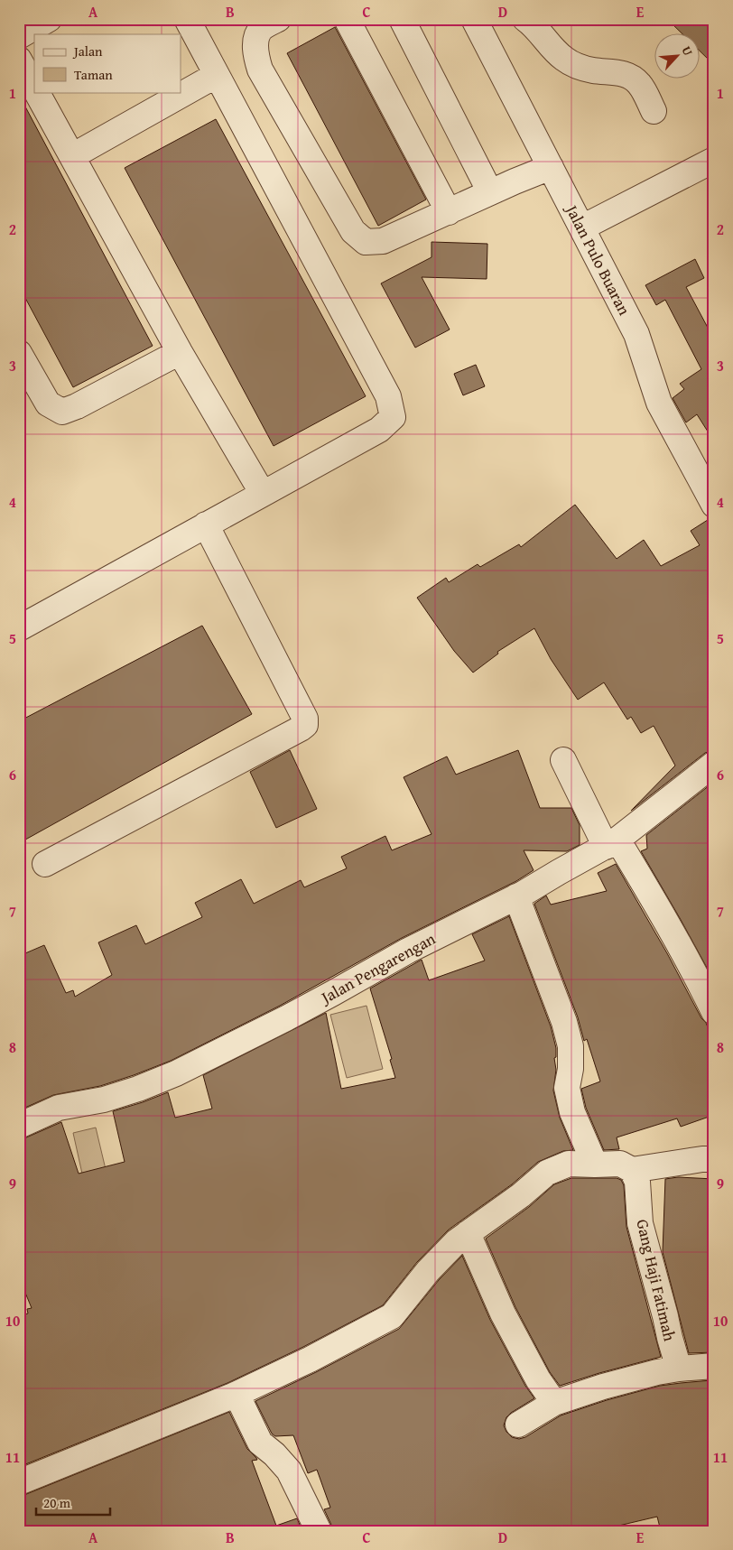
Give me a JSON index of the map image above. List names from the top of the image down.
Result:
{
  "streets": {
    "street": ["Jalan Pulo Buaran", "Jalan Pengarengan", "Gang Haji Fatimah"]
  },
  "legend": ["Jalan", "Taman"],
  "scale_bar": "20 m",
  "north": "top right",
  "grid": {
    "columns": [
      "A",
      "B",
      "C",
      "D",
      "E"
    ],
    "rows": [
      "1",
      "2",
      "3",
      "4",
      "5",
      "6",
      "7",
      "8",
      "9",
      "10",
      "11"
    ]
  }
}
